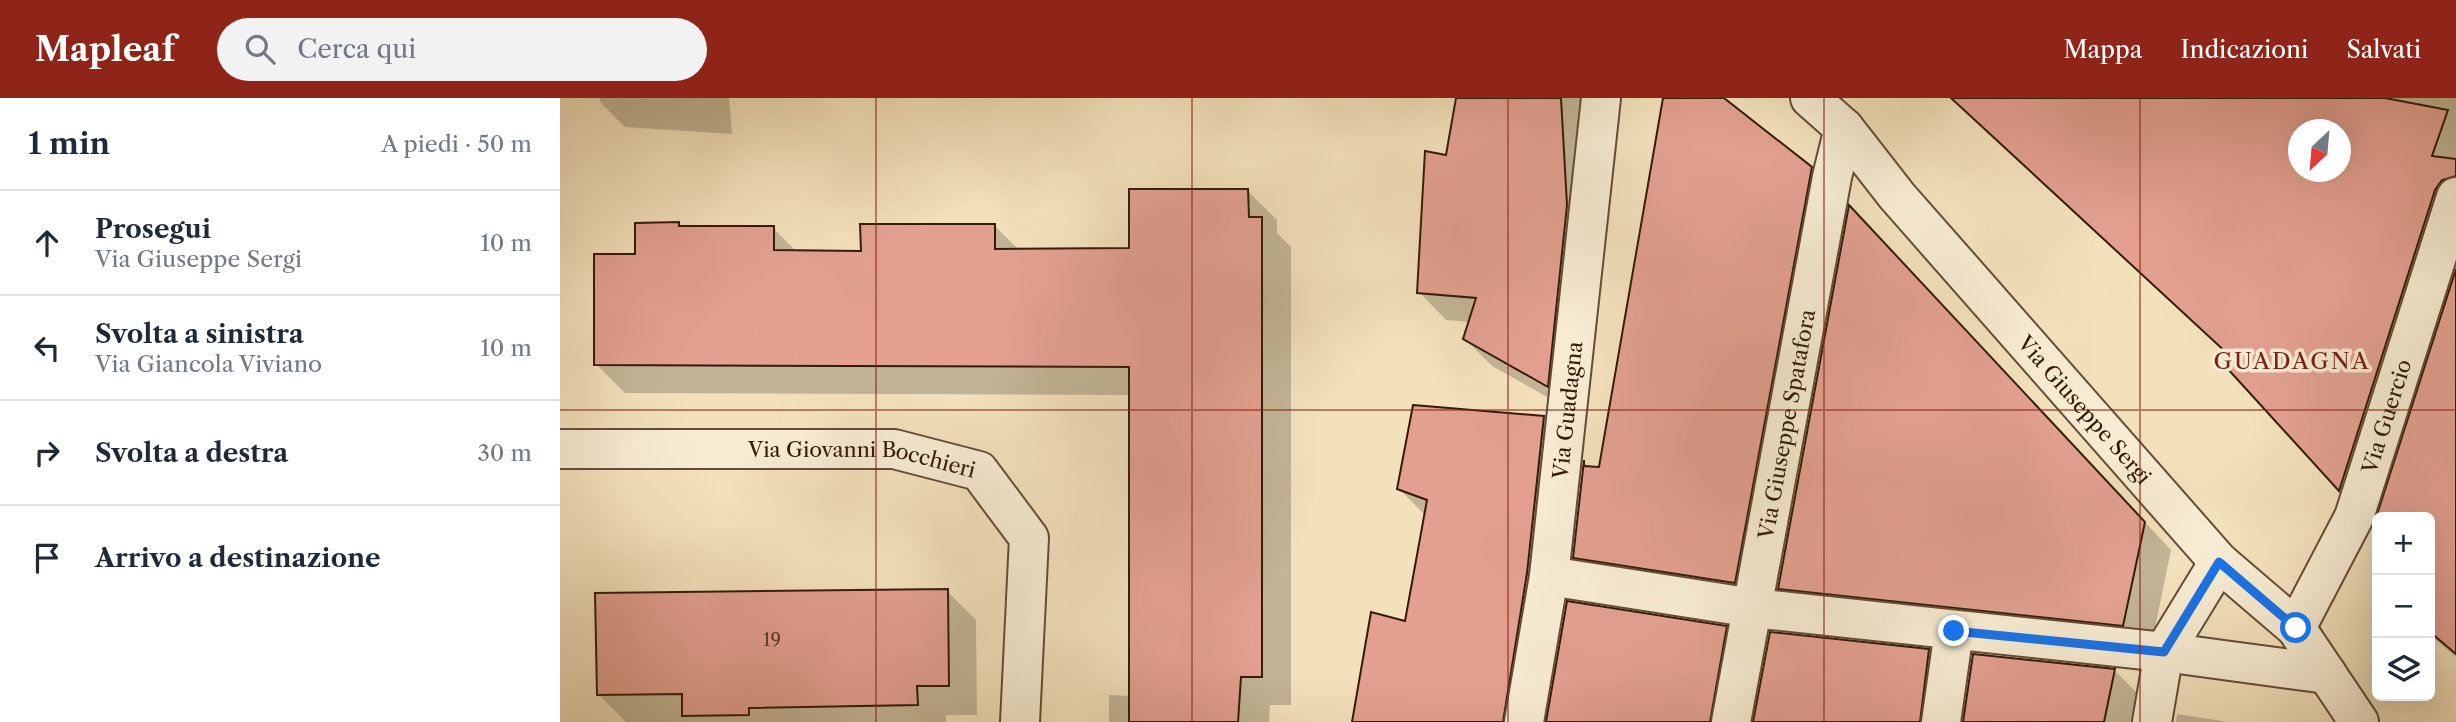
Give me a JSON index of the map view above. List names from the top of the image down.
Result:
{
  "streets": {
    "street": [
      "Via Giuseppe Sergi",
      "Via Guadagna",
      "Via Guercio",
      "Via Giuseppe Spatafora",
      "Via Giovanni Bocchieri"
    ]
  },
  "crossings": [
    ["Via Giuseppe Sergi", "Via Guercio"],
    ["Via Giuseppe Sergi", "Via Giuseppe Spatafora"]
  ],
  "districts": ["GUADAGNA"],
  "house_numbers": ["19"],
  "north": "bottom left",
  "page": {
    "header": "Mapleaf",
    "search": "Cerca qui",
    "nav": ["Mappa", "Indicazioni", "Salvati"],
    "heading": ["1 min", "A piedi · 50 m"],
    "list": [
      ["Prosegui", "Via Giuseppe Sergi", "10 m"],
      ["Svolta a sinistra", "Via Giancola Viviano", "10 m"],
      ["Svolta a destra", "30 m"],
      "Arrivo a destinazione"
    ],
    "map_buttons": ["+", "−"]
  }
}
